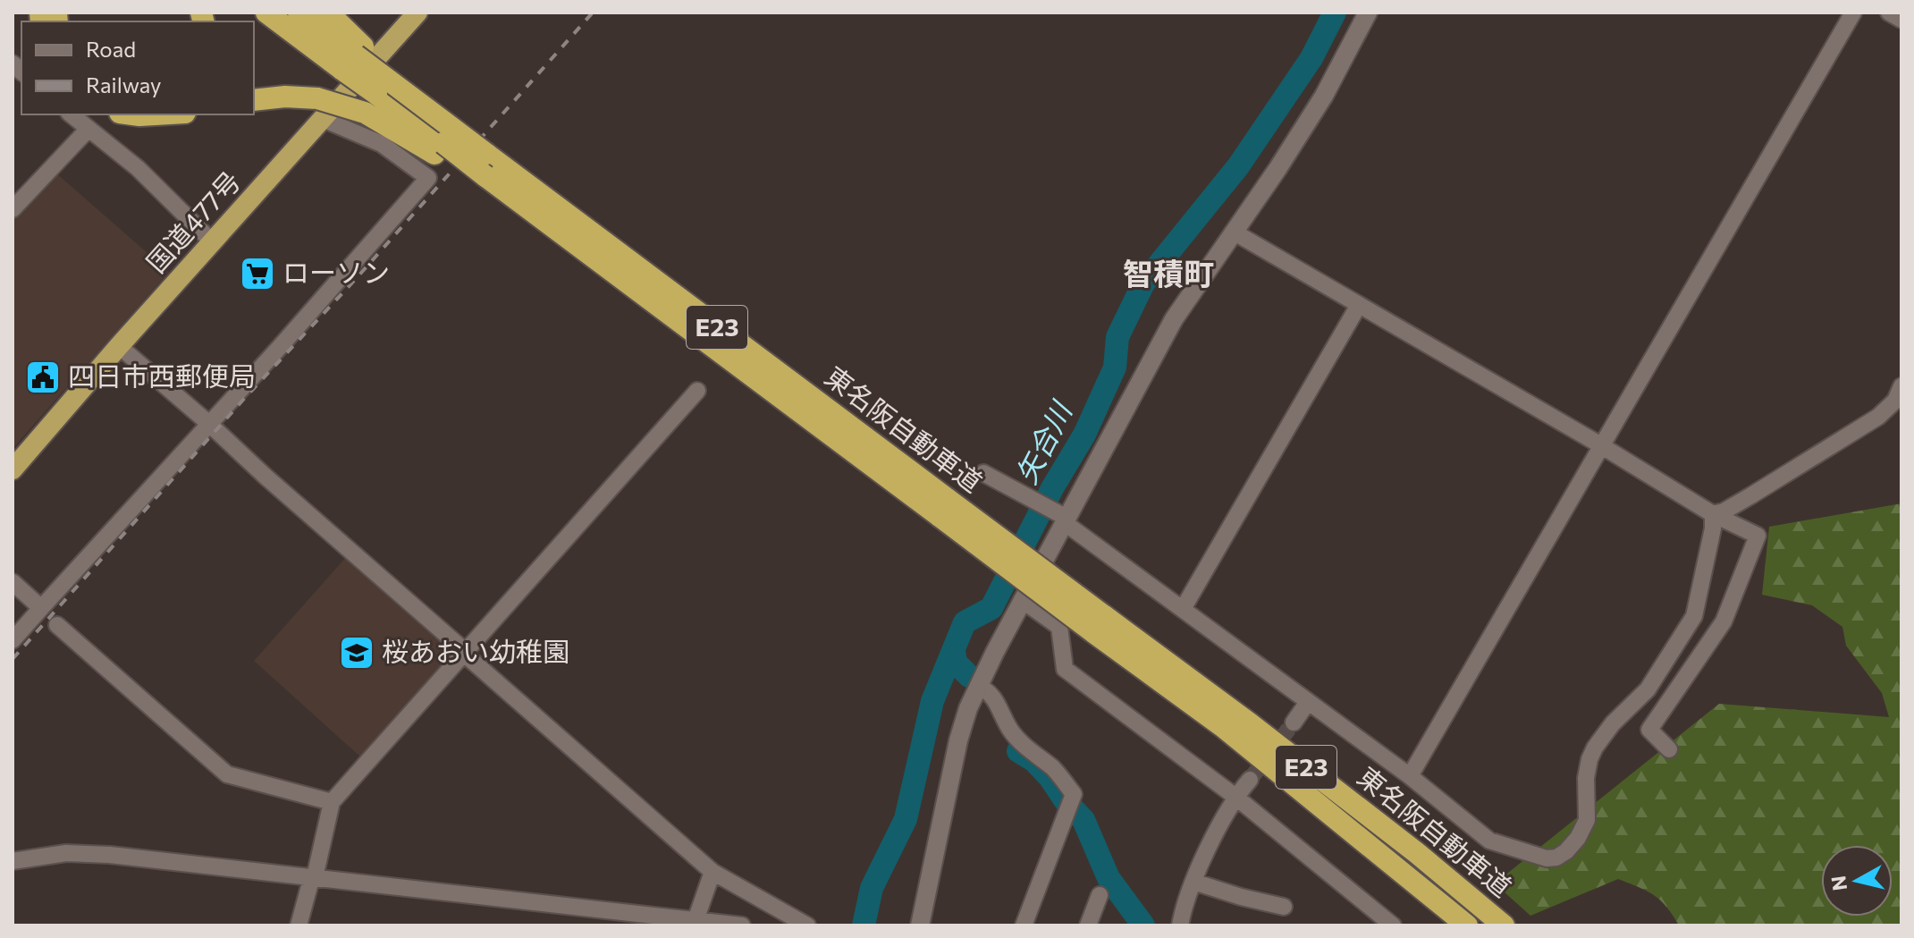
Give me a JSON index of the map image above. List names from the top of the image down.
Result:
{
  "streets": {
    "highway": ["国道477号", "E23", "東名阪自動車道"]
  },
  "districts": ["智積町"],
  "water": ["矢合川"],
  "places": {
    "supermarket": ["ローソン"],
    "public building": ["四日市西郵便局"],
    "school or university": ["桜あおい幼稚園"]
  },
  "legend": ["Road", "Railway"],
  "north": "left"
}
